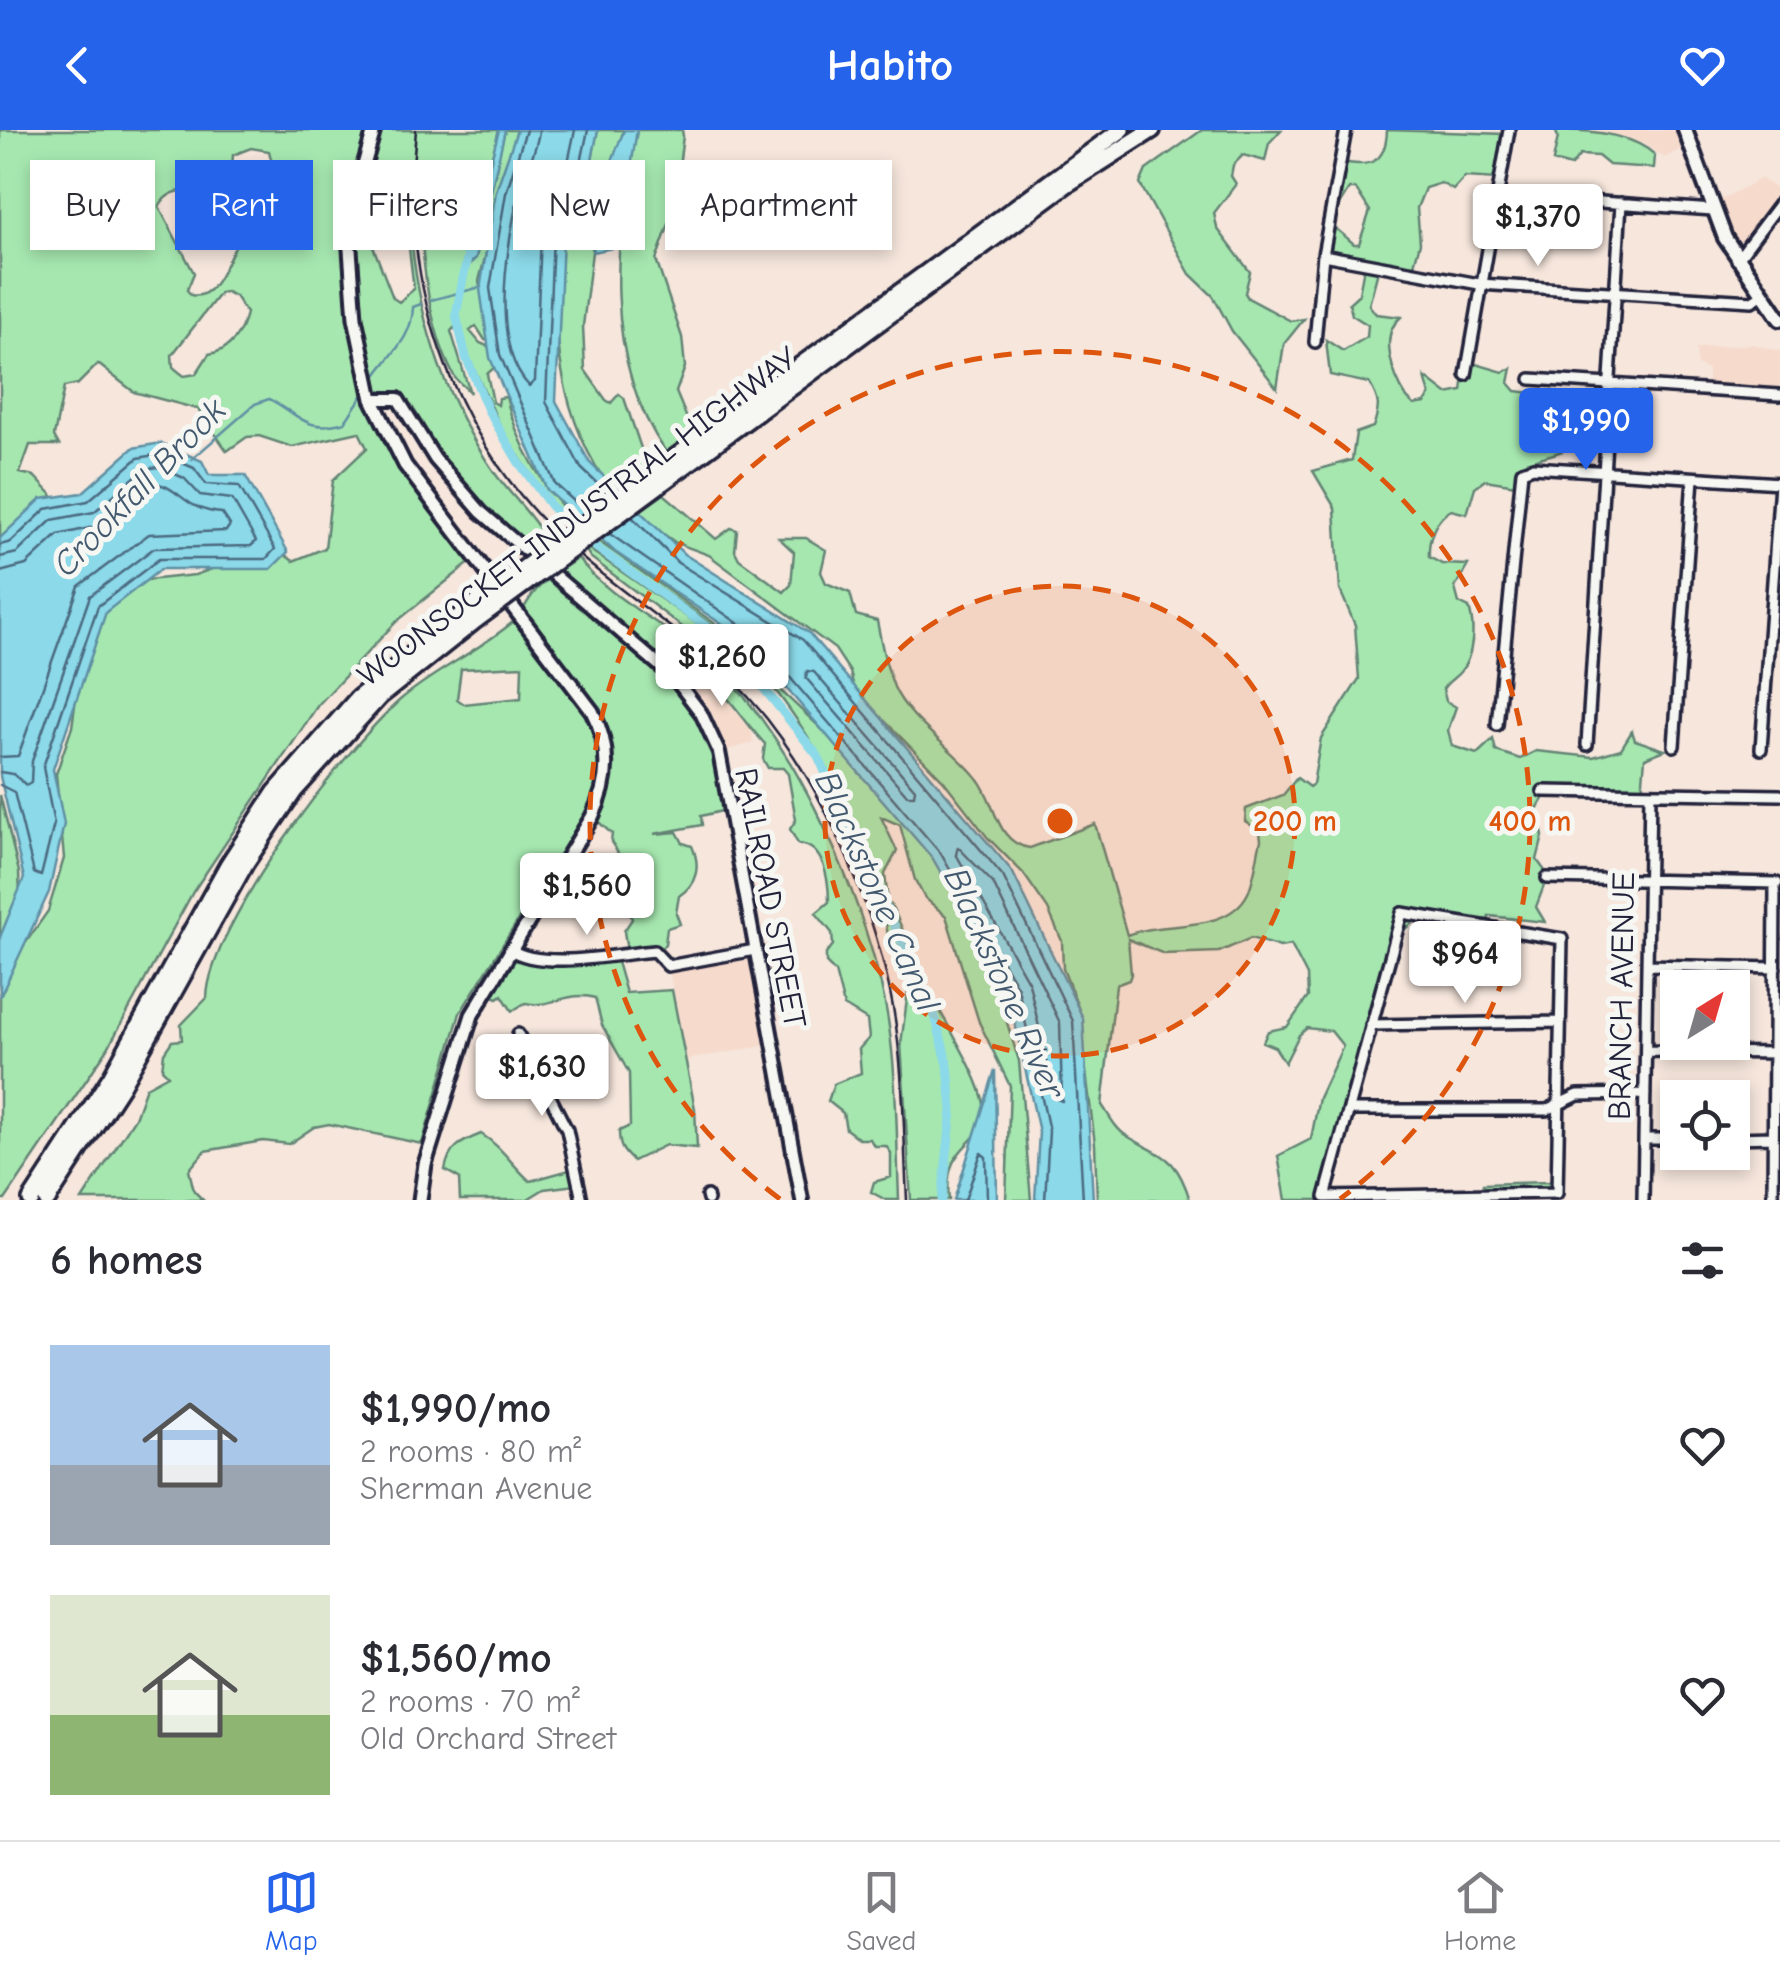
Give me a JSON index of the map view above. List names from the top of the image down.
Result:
{
  "streets": {
    "highway": ["WOONSOCKET INDUSTRIAL HIGHWAY"],
    "street": ["RAILROAD STREET", "BRANCH AVENUE"]
  },
  "water": ["Crookfall Brook", "Blackstone Canal", "Blackstone River"],
  "north": "top right",
  "page": {
    "header": "Habito",
    "chip": [
      "Buy",
      "Rent",
      "Filters",
      "New",
      "Apartment"
    ],
    "price": [
      "$1,370",
      "$1,990",
      "$1,260",
      "$1,560",
      "$964",
      "$1,630"
    ],
    "heading": "6 homes",
    "list": [
      {
        "name": "$1,990/mo",
        "note": "2 rooms · 80 m² · Sherman Avenue"
      },
      {
        "name": "$1,560/mo",
        "note": "2 rooms · 70 m² · Old Orchard Street"
      }
    ],
    "tabs": ["Map", "Saved", "Home"]
  },
  "rings": ["200 m", "400 m"]
}
